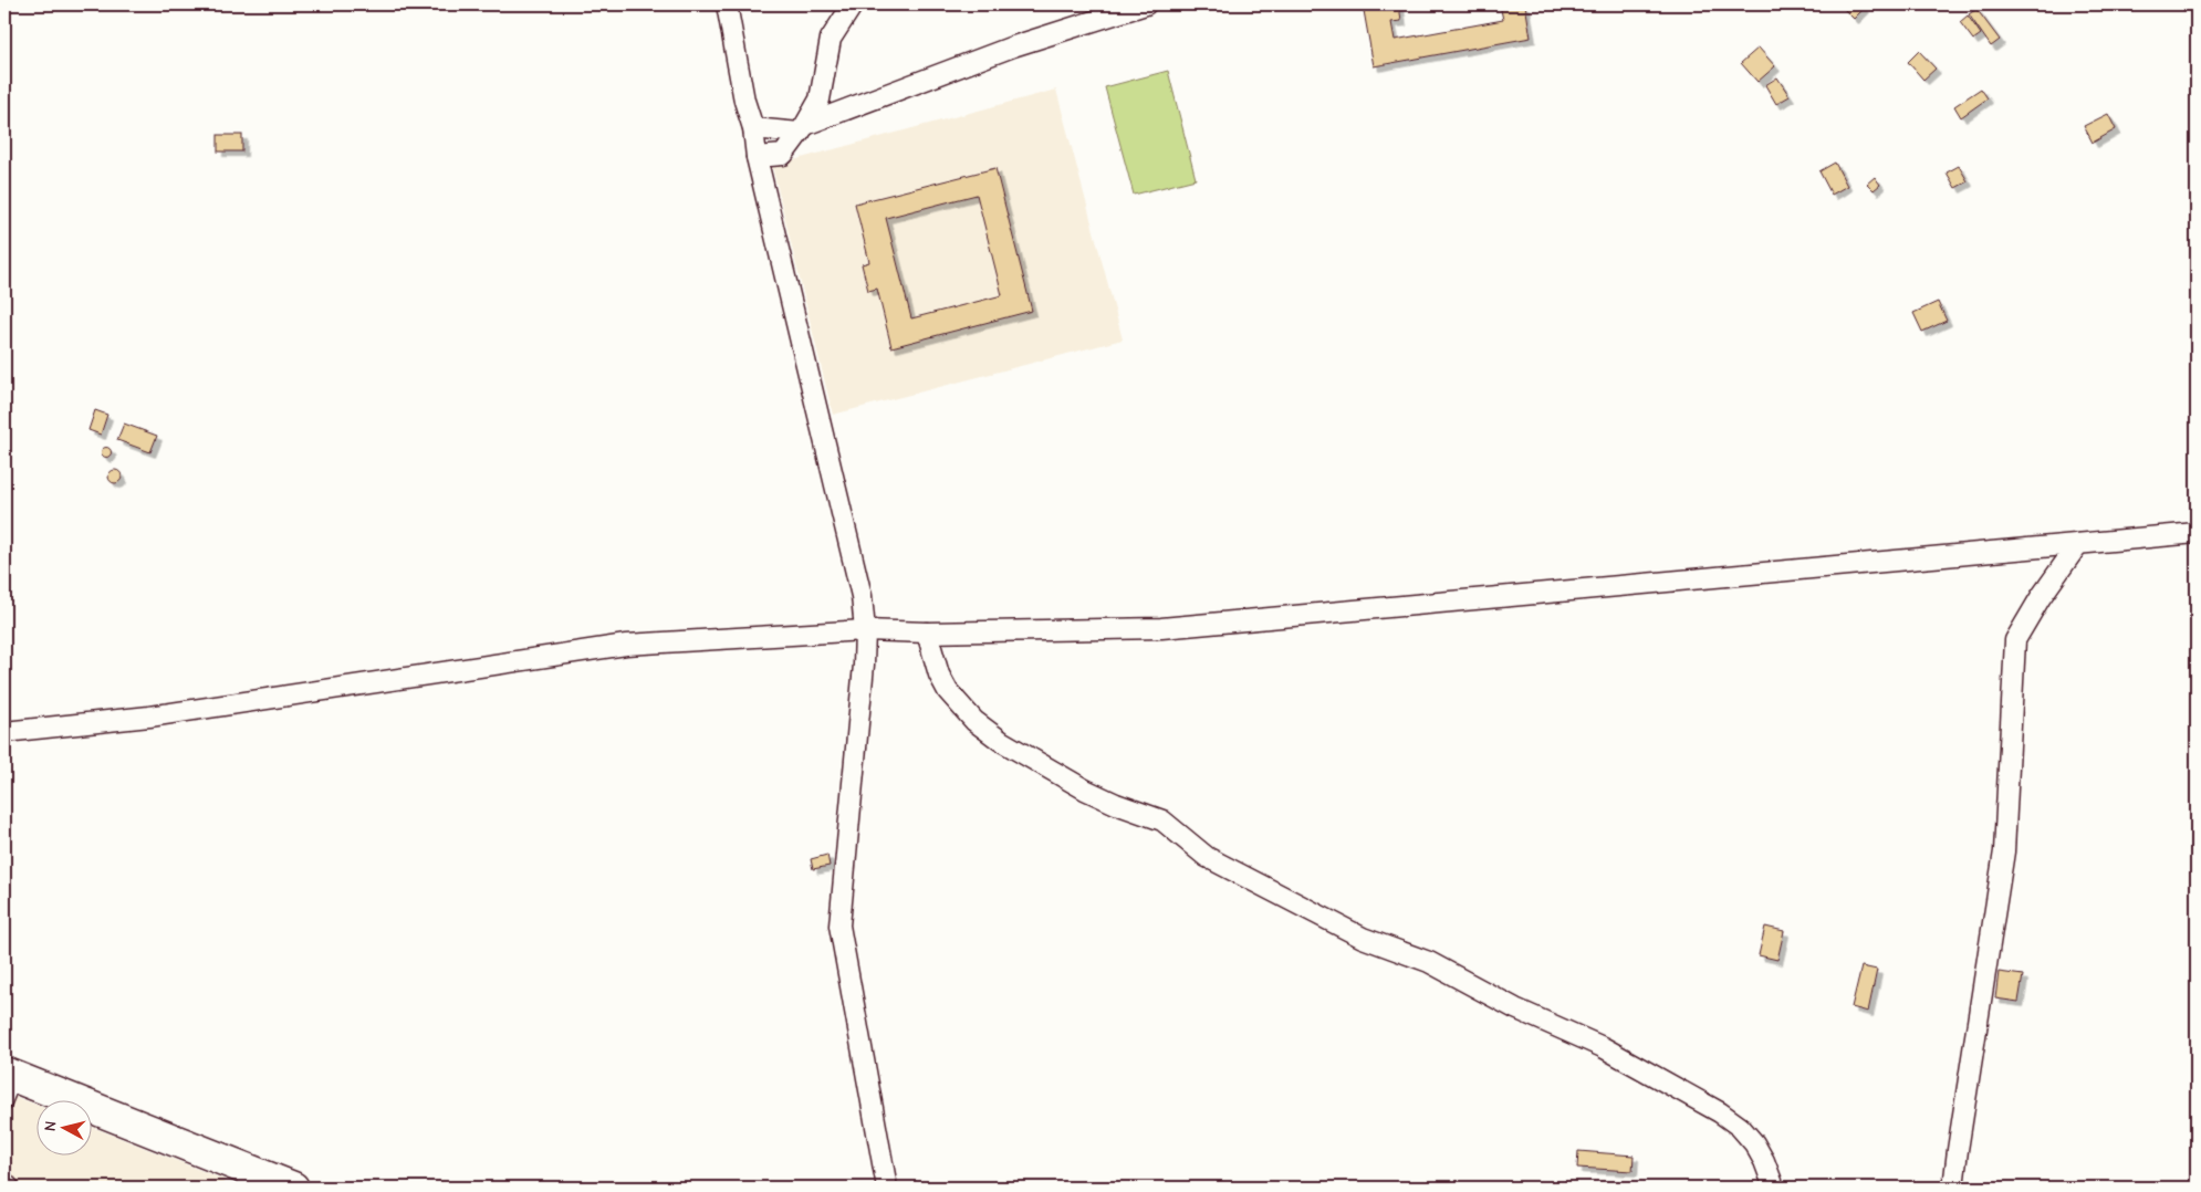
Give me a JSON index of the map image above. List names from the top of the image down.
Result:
{
  "north": "left"
}
